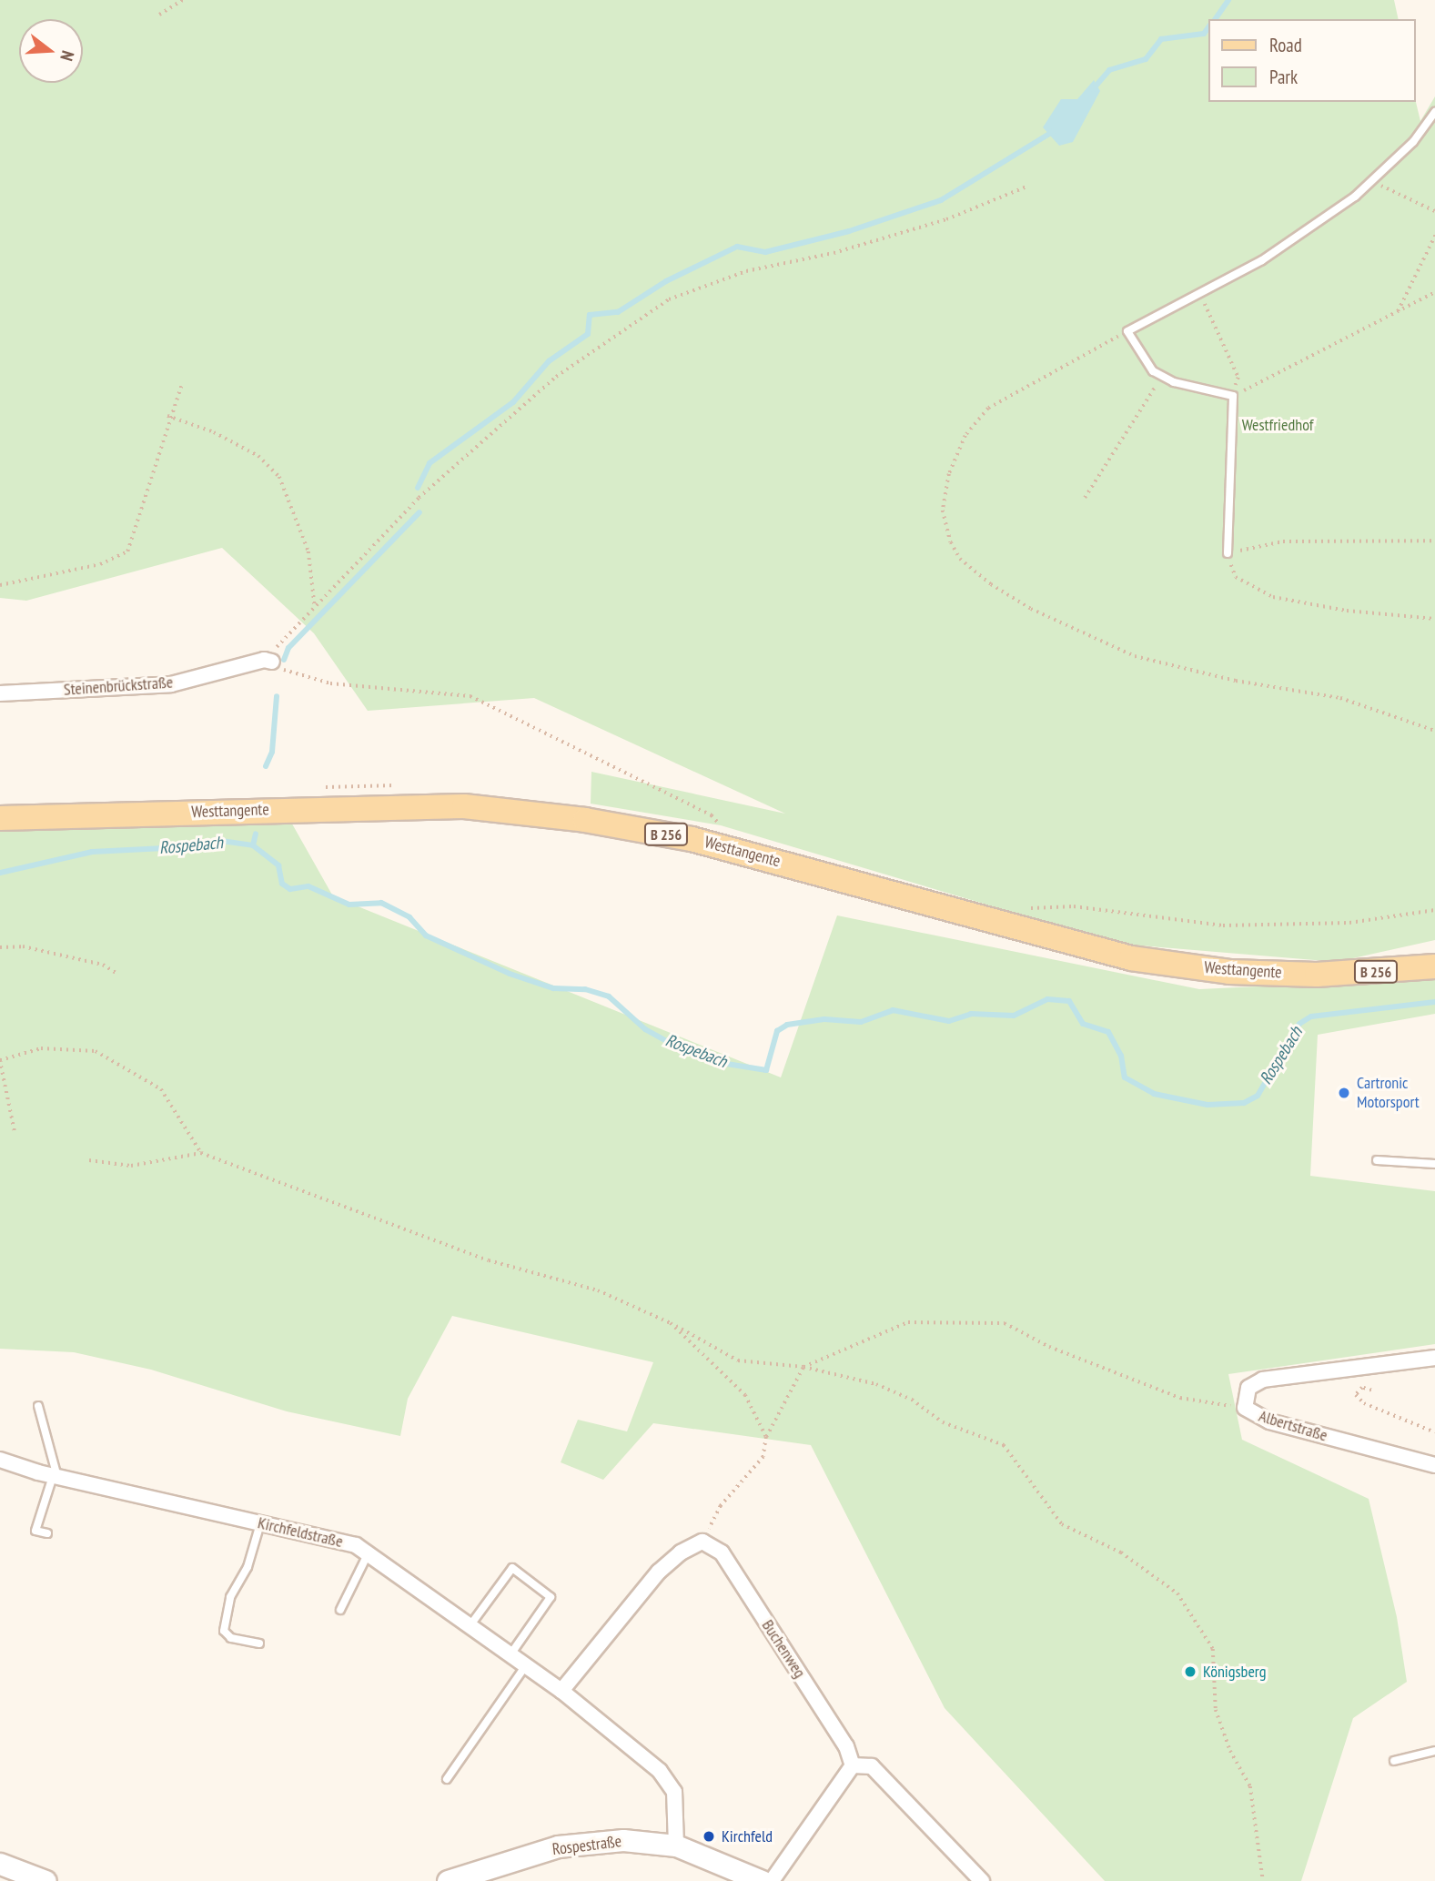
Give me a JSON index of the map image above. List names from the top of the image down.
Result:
{
  "streets": {
    "main road": ["Westtangente", "B 256"],
    "street": [
      "Steinenbrückstraße",
      "Albertstraße",
      "Kirchfeldstraße",
      "Buchenweg",
      "Rospestraße"
    ]
  },
  "crossings": [
    ["Kirchfeldstraße", "Rospestraße"]
  ],
  "water": ["Rospebach"],
  "parks": ["Westfriedhof"],
  "places": ["Cartronic Motorsport", "Königsberg", "Kirchfeld"],
  "legend": ["Road", "Park"],
  "north": "right"
}
